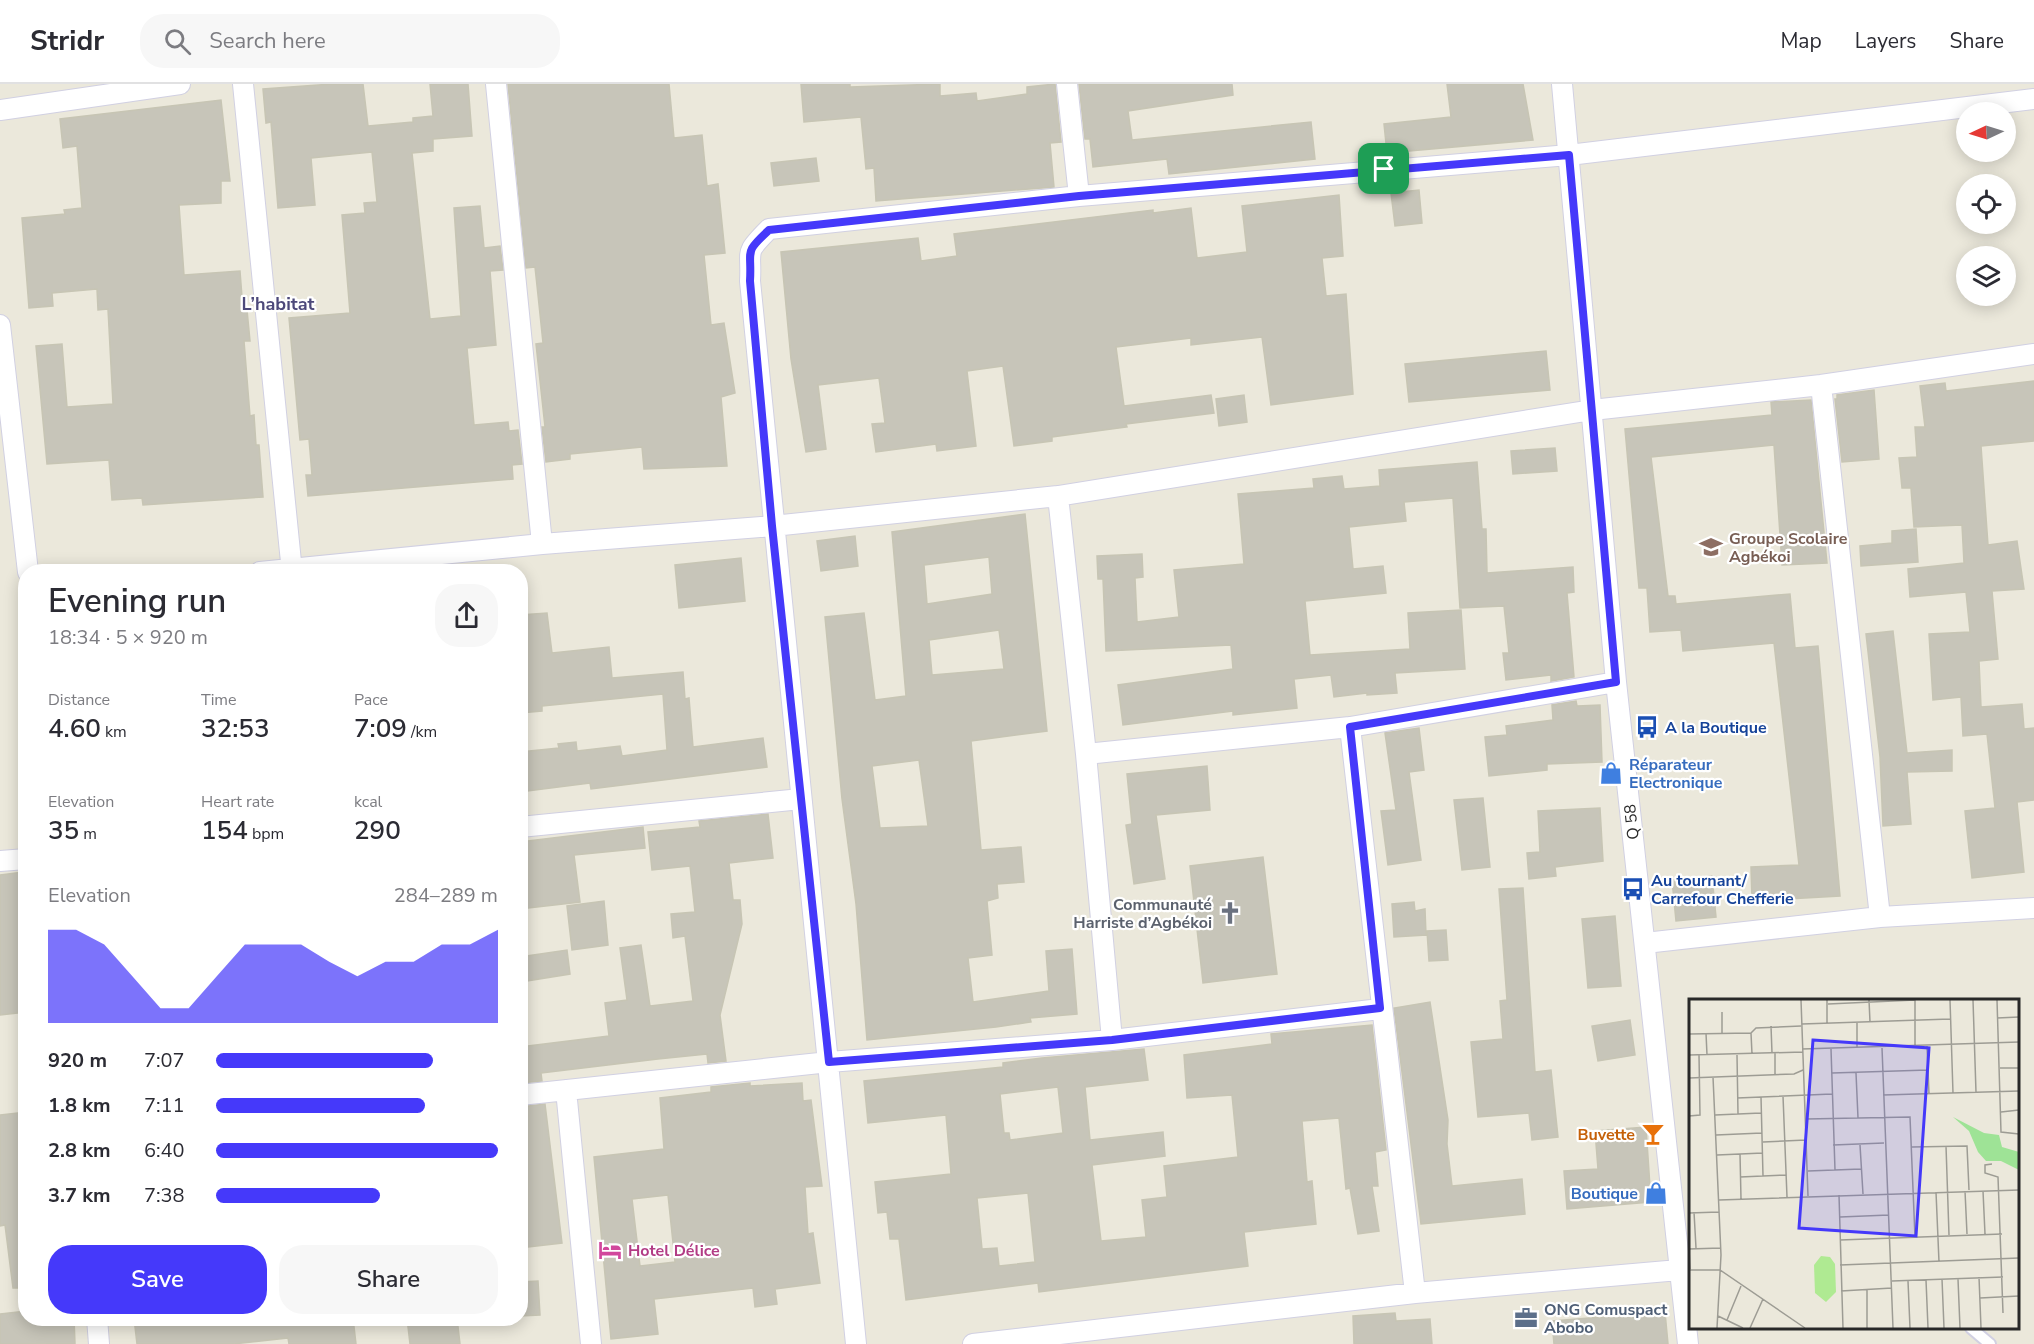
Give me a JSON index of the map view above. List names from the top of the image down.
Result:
{
  "streets": {
    "street": ["Q 58"]
  },
  "districts": ["L’habitat"],
  "places": {
    "school or university": ["Groupe Scolaire Agbékoi"],
    "bus stop": ["A la Boutique", "Au tournant/ Carrefour Chefferie"],
    "shop": ["Réparateur Electronique", "Boutique"],
    "church": ["Communauté Harriste d’Agbékoi"],
    "bar": ["Buvette"],
    "hotel": ["Hotel Délice"],
    "office": ["ONG Comuspact Abobo"]
  },
  "north": "left",
  "page": {
    "header": "Stridr",
    "search": "Search here",
    "nav": ["Map", "Layers", "Share"],
    "heading": ["Evening run", "18:34 · 5 × 920 m"],
    "stats": [
      ["Distance", "4.60 km"],
      ["Time", "32:53"],
      ["Pace", "7:09 /km"],
      ["Elevation", "35 m"],
      ["Heart rate", "154 bpm"],
      ["kcal", "290"]
    ],
    "chart": ["Elevation", "284–289 m"],
    "list": [
      {
        "name": "920 m",
        "note": "7:07"
      },
      {
        "name": "1.8 km",
        "note": "7:11"
      },
      {
        "name": "2.8 km",
        "note": "6:40"
      },
      {
        "name": "3.7 km",
        "note": "7:38"
      }
    ],
    "buttons": ["Save", "Share"]
  }
}
